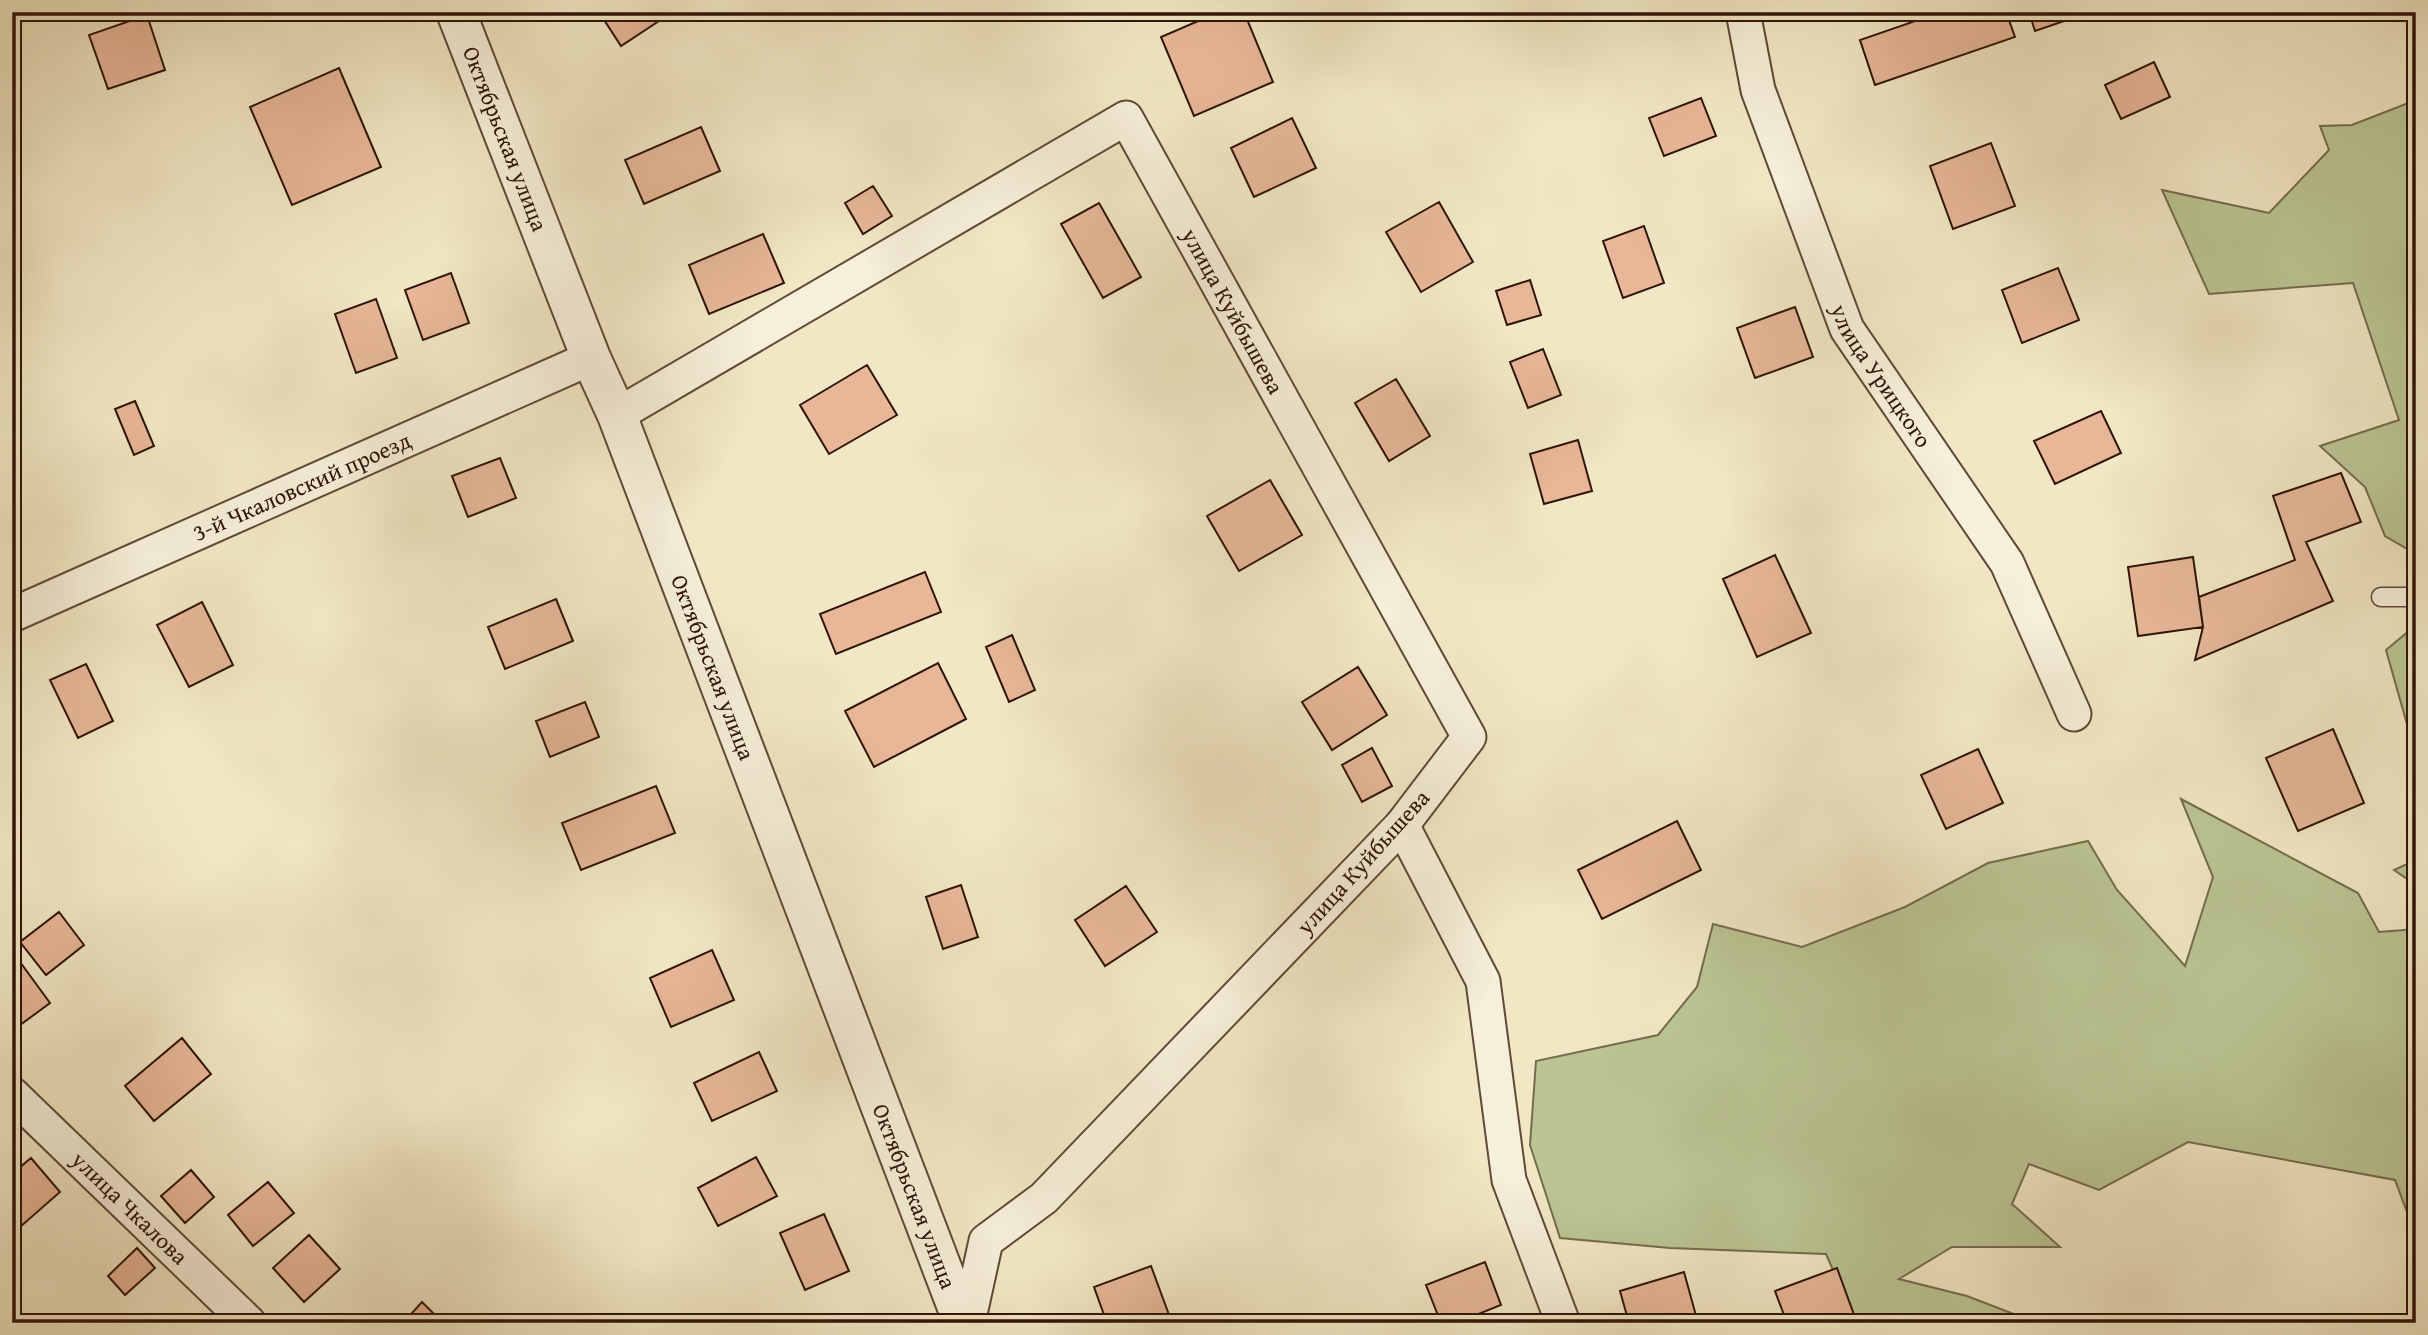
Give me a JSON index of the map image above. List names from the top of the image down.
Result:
{
  "streets": {
    "street": [
      "Октябрьская улица",
      "улица Куйбышева",
      "улица Урицкого",
      "3-й Чкаловский проезд",
      "улица Чкалова"
    ]
  },
  "crossings": [
    ["Октябрьская улица", "улица Куйбышева"],
    ["Октябрьская улица", "3-й Чкаловский проезд"]
  ]
}
